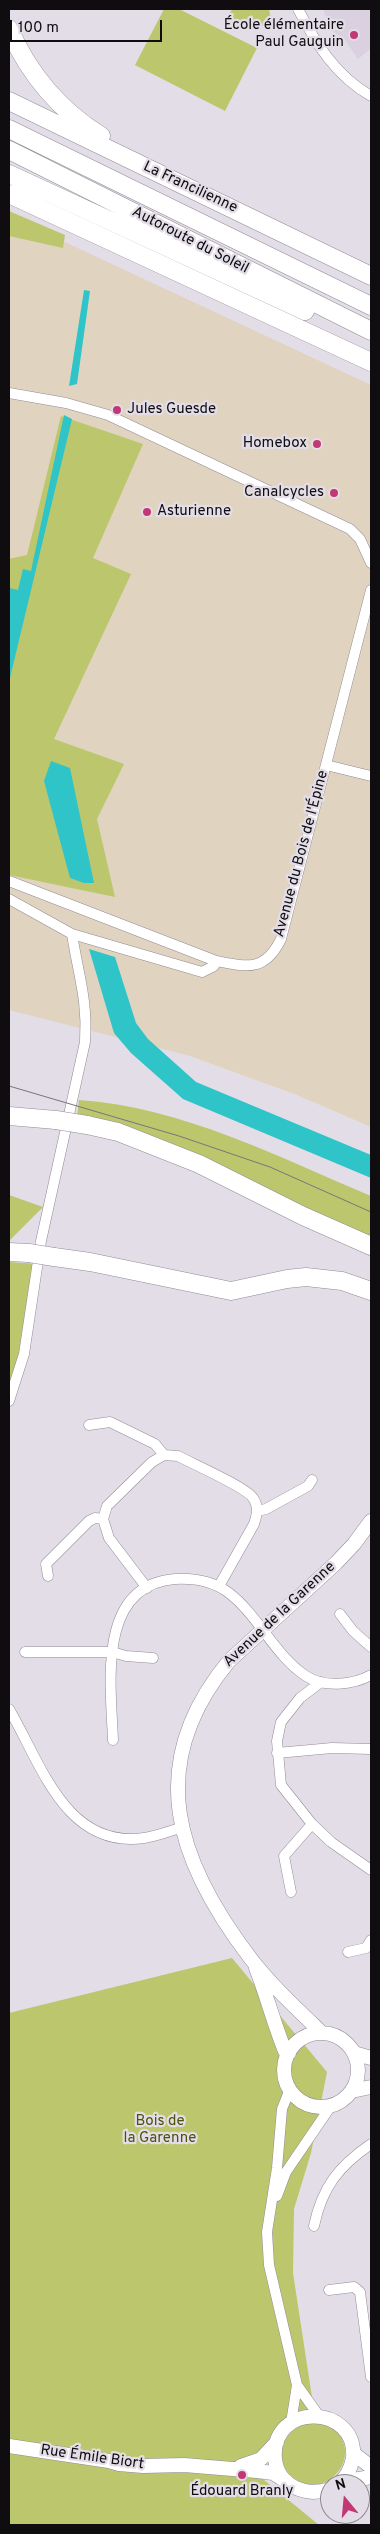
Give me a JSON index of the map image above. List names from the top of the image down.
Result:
{
  "streets": {
    "highway": ["La Francilienne", "Autoroute du Soleil"],
    "street": ["Avenue du Bois de l'Épine", "Avenue de la Garenne", "Rue Émile Biort"]
  },
  "parks": ["Bois de la Garenne"],
  "places": [
    "École élémentaire Paul Gauguin",
    "Jules Guesde",
    "Homebox",
    "Canalcycles",
    "Asturienne",
    "Édouard Branly"
  ],
  "scale_bar": "100 m",
  "north": "top"
}
